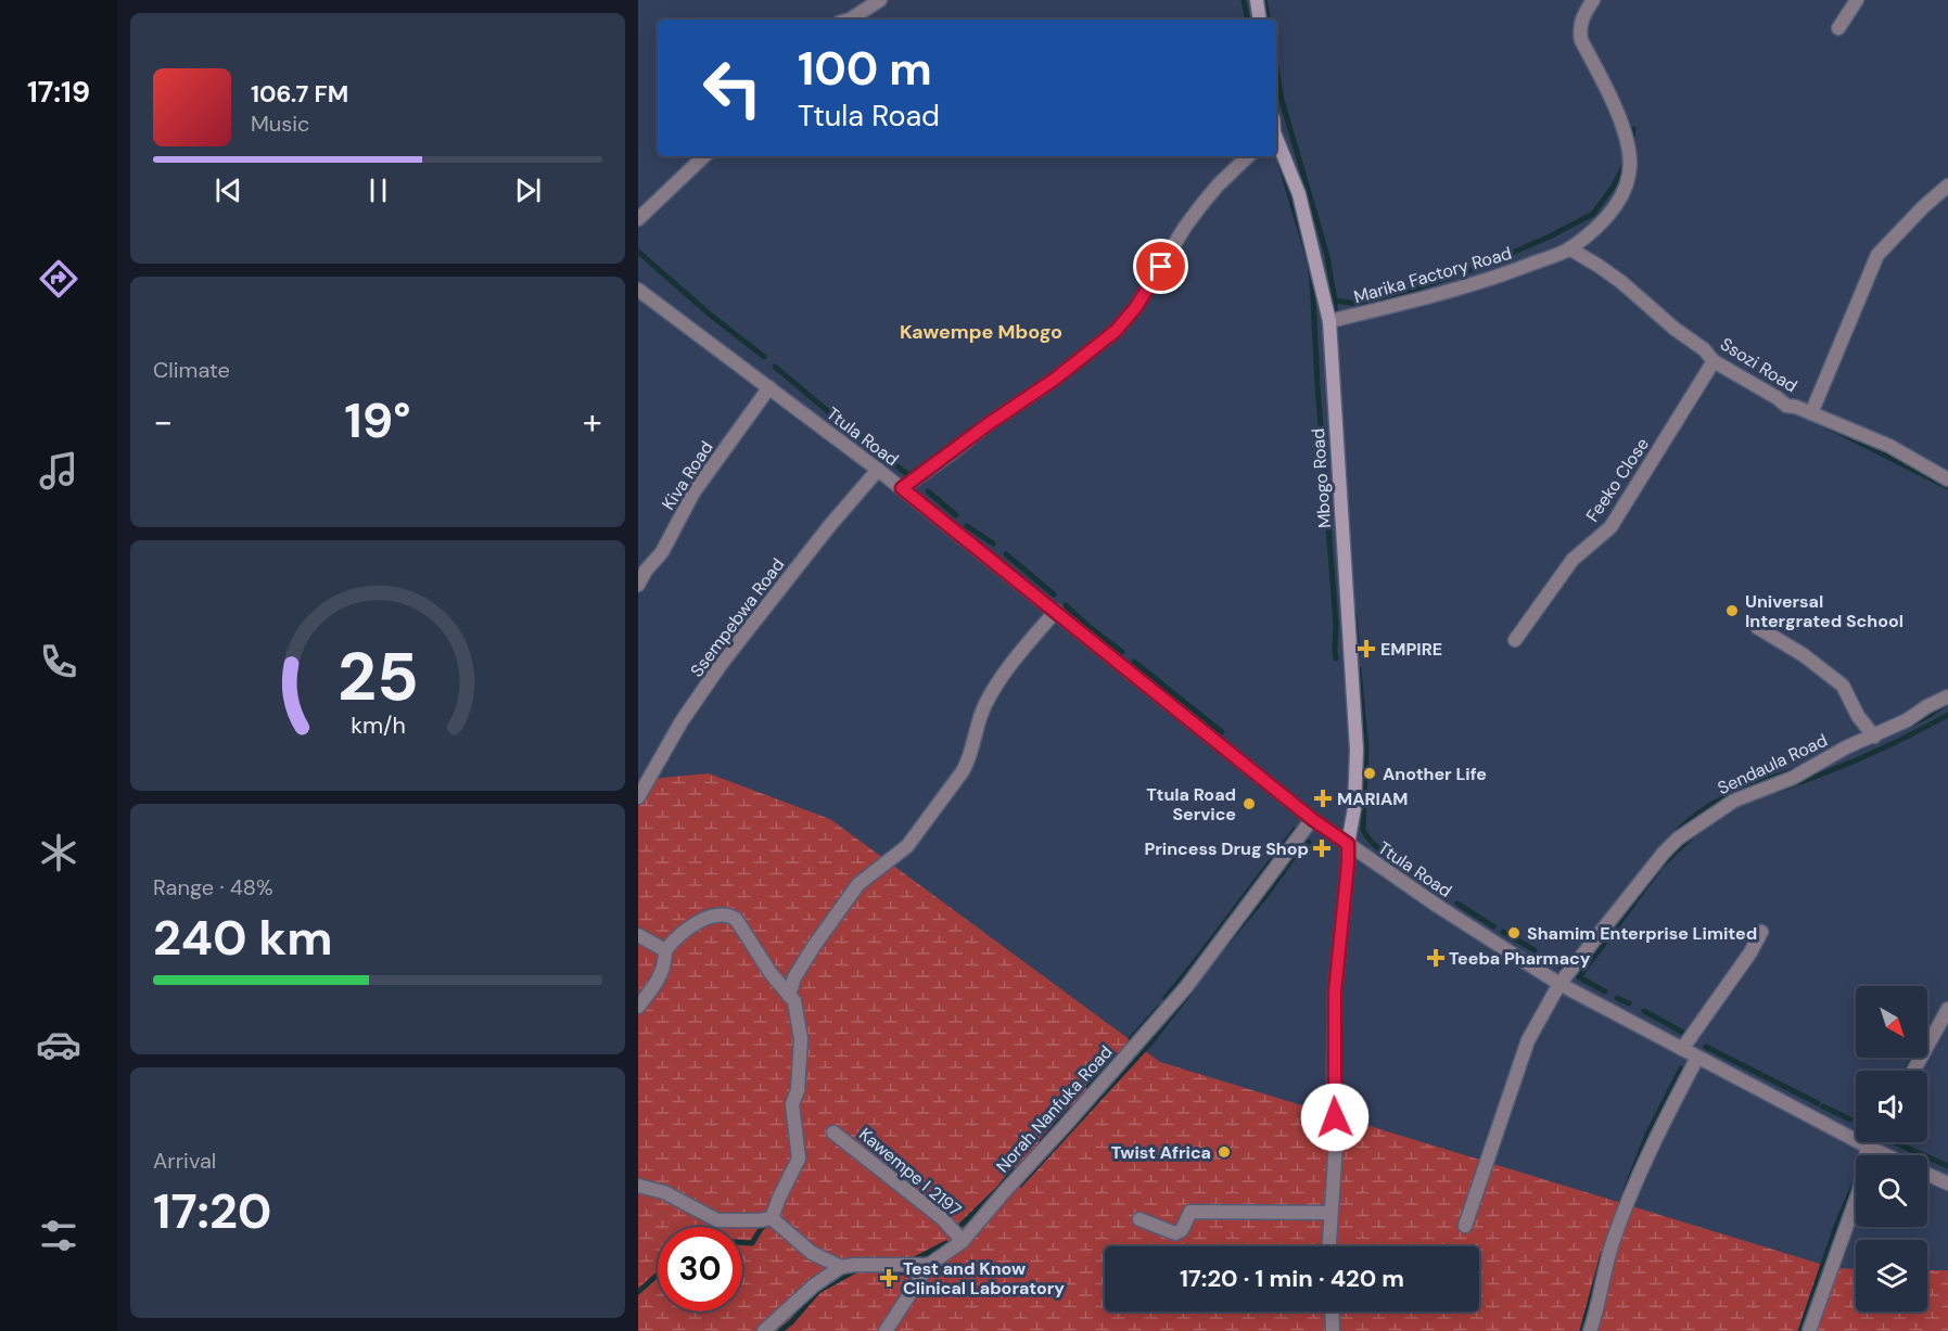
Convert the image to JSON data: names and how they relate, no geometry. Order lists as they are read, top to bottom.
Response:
{
  "streets": {
    "street": [
      "Marika Factory Road",
      "Ssozi Road",
      "Ttula Road",
      "Kiva Road",
      "Mbogo Road",
      "Feeko Close",
      "Ssempebwa Road",
      "Sendaula Road",
      "Norah Nanfuka Road",
      "Kawempe I 2197"
    ]
  },
  "crossings": [
    ["Marika Factory Road", "Ssozi Road"],
    ["Marika Factory Road", "Mbogo Road"],
    ["Ssozi Road", "Feeko Close"],
    ["Ttula Road", "Kiva Road"],
    ["Ttula Road", "Mbogo Road"],
    ["Ttula Road", "Ssempebwa Road"],
    ["Ttula Road", "Sendaula Road"],
    ["Ttula Road", "Norah Nanfuka Road"],
    ["Norah Nanfuka Road", "Kawempe I 2197"]
  ],
  "districts": ["Kawempe Mbogo"],
  "places": {
    "other": [
      "Universal Intergrated School",
      "Another Life",
      "Ttula Road Service",
      "Shamim Enterprise Limited",
      "Twist Africa"
    ],
    "health": [
      "EMPIRE",
      "MARIAM",
      "Princess Drug Shop",
      "Teeba Pharmacy",
      "Test and Know Clinical Laboratory"
    ]
  },
  "north": "bottom right",
  "page": {
    "tabs": "17:19",
    "turn": ["100 m", "Ttula Road"],
    "song": ["106.7 FM", "Music"],
    "tile": [
      "Climate",
      ["Range · 48%", "240 km"],
      ["Arrival", "17:20"]
    ],
    "heat": ["−", "19°", "+"],
    "limit": "30",
    "trip": "17:20 · 1 min · 420 m",
    "gauge": ["25", "km/h"]
  }
}
